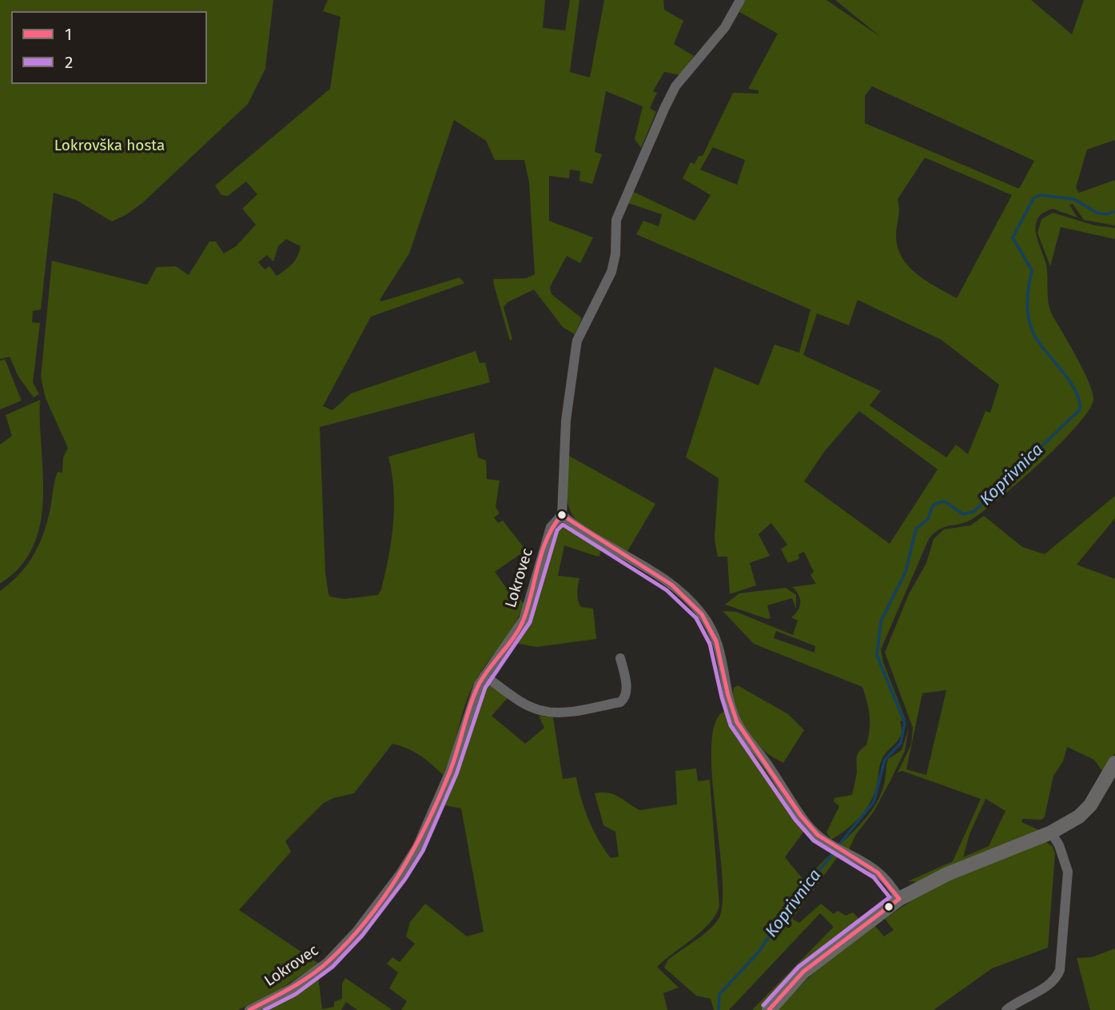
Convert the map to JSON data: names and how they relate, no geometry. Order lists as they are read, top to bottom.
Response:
{
  "streets": {
    "street": ["Lokrovec"]
  },
  "water": ["Koprivnica"],
  "parks": ["Lokrovška hosta"],
  "lines": ["transit line 1", "transit line 2"],
  "legend": ["1", "2"]
}
